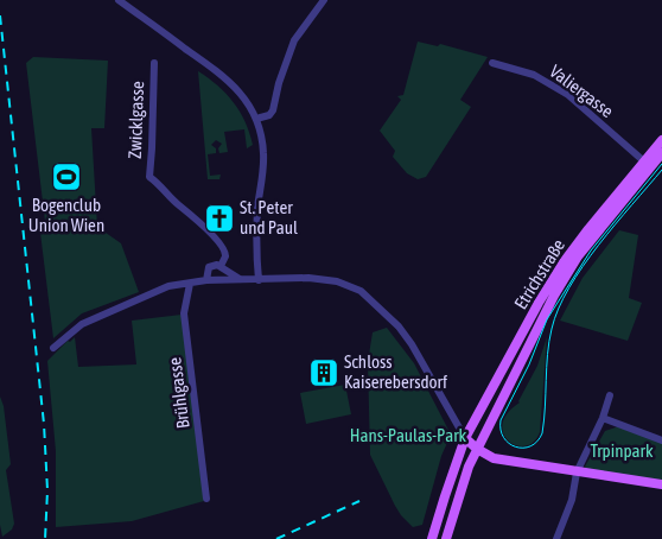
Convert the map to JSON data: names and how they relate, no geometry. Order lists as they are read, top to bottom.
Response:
{
  "streets": {
    "main road": ["Etrichstraße"],
    "street": ["Valiergasse", "Zwicklgasse", "Brühlgasse"]
  },
  "crossings": [
    ["Valiergasse", "Etrichstraße"]
  ],
  "parks": ["Hans-Paulas-Park", "Trpinpark"],
  "places": {
    "sports": ["Bogenclub Union Wien"],
    "church": ["St. Peter und Paul"],
    "building": ["Schloss Kaiserebersdorf"]
  }
}
